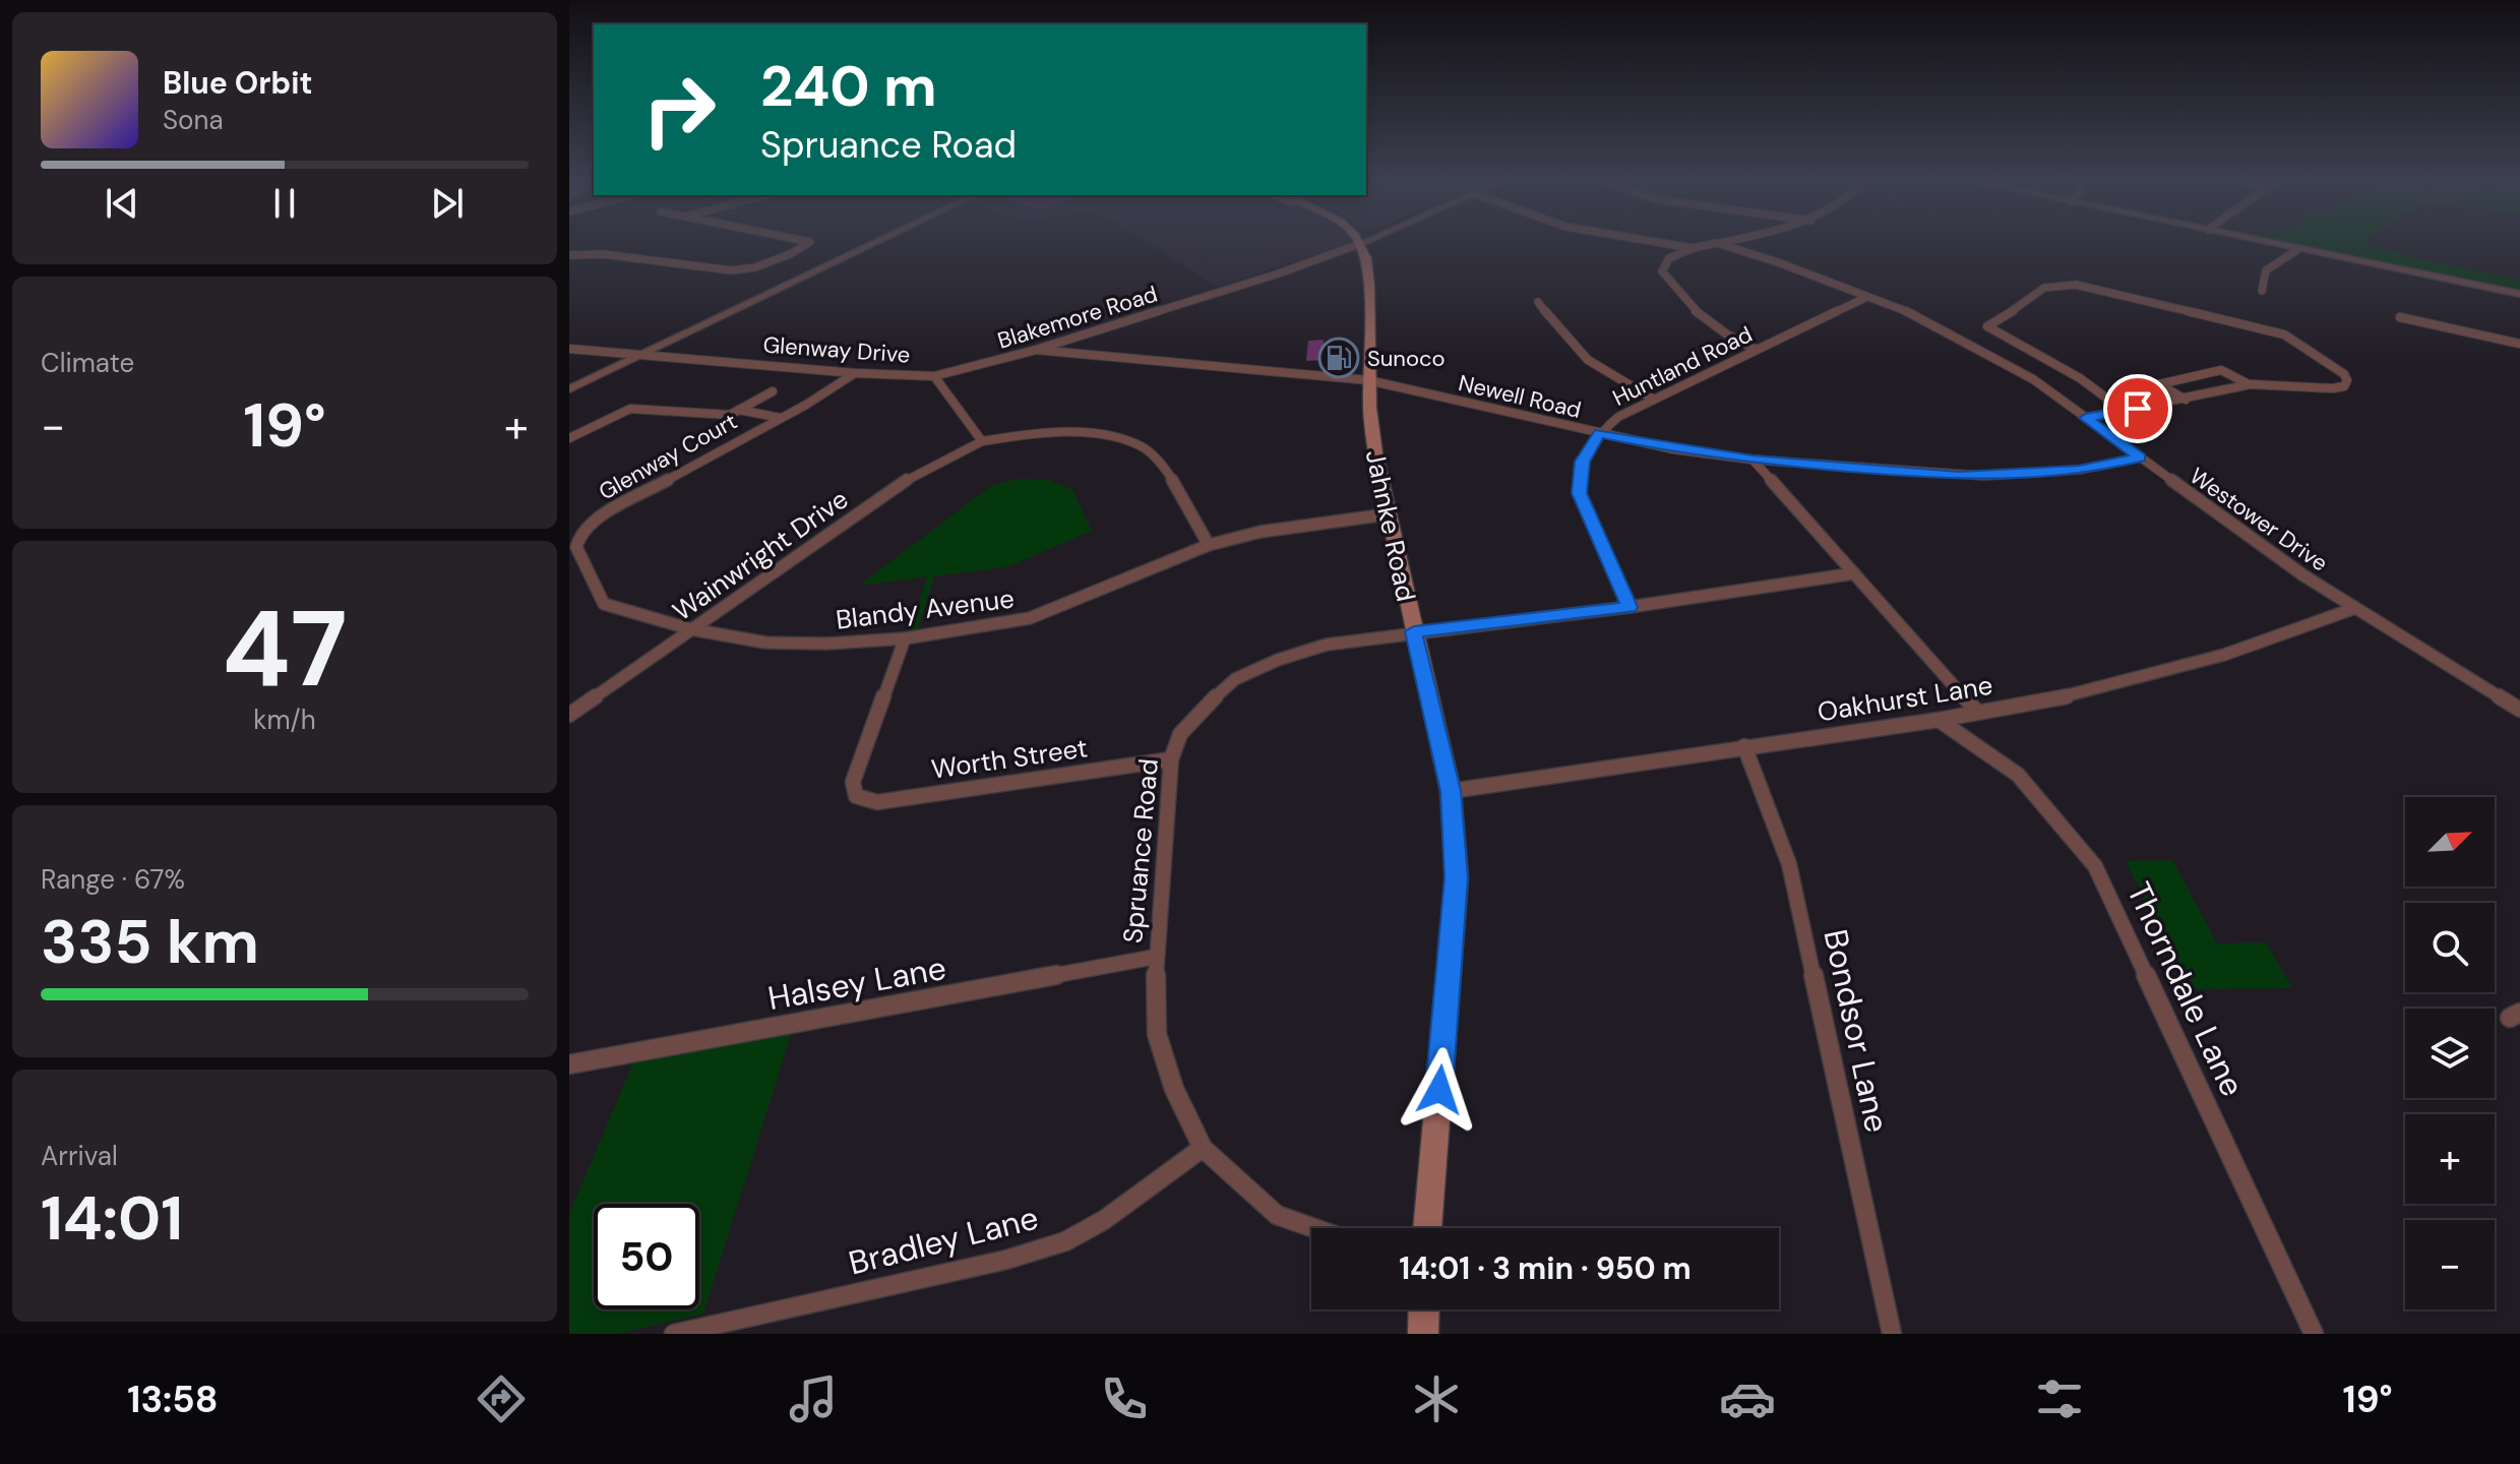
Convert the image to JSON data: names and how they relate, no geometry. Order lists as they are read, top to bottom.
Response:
{
  "streets": {
    "main road": ["Jahnke Road"],
    "street": [
      "Blakemore Road",
      "Glenway Drive",
      "Huntland Road",
      "Newell Road",
      "Glenway Court",
      "Westower Drive",
      "Wainwright Drive",
      "Blandy Avenue",
      "Oakhurst Lane",
      "Worth Street",
      "Spruance Road",
      "Halsey Lane",
      "Thorndale Lane",
      "Bondsor Lane",
      "Bradley Lane"
    ]
  },
  "crossings": [
    ["Blakemore Road", "Glenway Drive"],
    ["Blakemore Road", "Newell Road"],
    ["Blakemore Road", "Jahnke Road"],
    ["Glenway Drive", "Glenway Court"],
    ["Glenway Drive", "Wainwright Drive"],
    ["Huntland Road", "Newell Road"],
    ["Huntland Road", "Westower Drive"],
    ["Huntland Road", "Spruance Road"],
    ["Newell Road", "Westower Drive"],
    ["Newell Road", "Jahnke Road"],
    ["Glenway Court", "Blandy Avenue"],
    ["Westower Drive", "Oakhurst Lane"],
    ["Jahnke Road", "Blandy Avenue"],
    ["Jahnke Road", "Oakhurst Lane"],
    ["Jahnke Road", "Spruance Road"],
    ["Wainwright Drive", "Blandy Avenue"],
    ["Blandy Avenue", "Worth Street"],
    ["Oakhurst Lane", "Thorndale Lane"],
    ["Oakhurst Lane", "Bondsor Lane"],
    ["Worth Street", "Spruance Road"],
    ["Spruance Road", "Halsey Lane"],
    ["Spruance Road", "Bradley Lane"]
  ],
  "places": {
    "fuel station": ["Sunoco"]
  },
  "north": "top right",
  "page": {
    "turn": ["240 m", "Spruance Road"],
    "song": ["Blue Orbit", "Sona"],
    "tile": [
      "Climate",
      ["47", "km/h"],
      ["Range · 67%", "335 km"],
      ["Arrival", "14:01"]
    ],
    "heat": ["−", "19°", "+"],
    "map_buttons": ["+", "−"],
    "limit": "50",
    "trip": "14:01 · 3 min · 950 m",
    "tabs": ["13:58", "19°"]
  }
}
